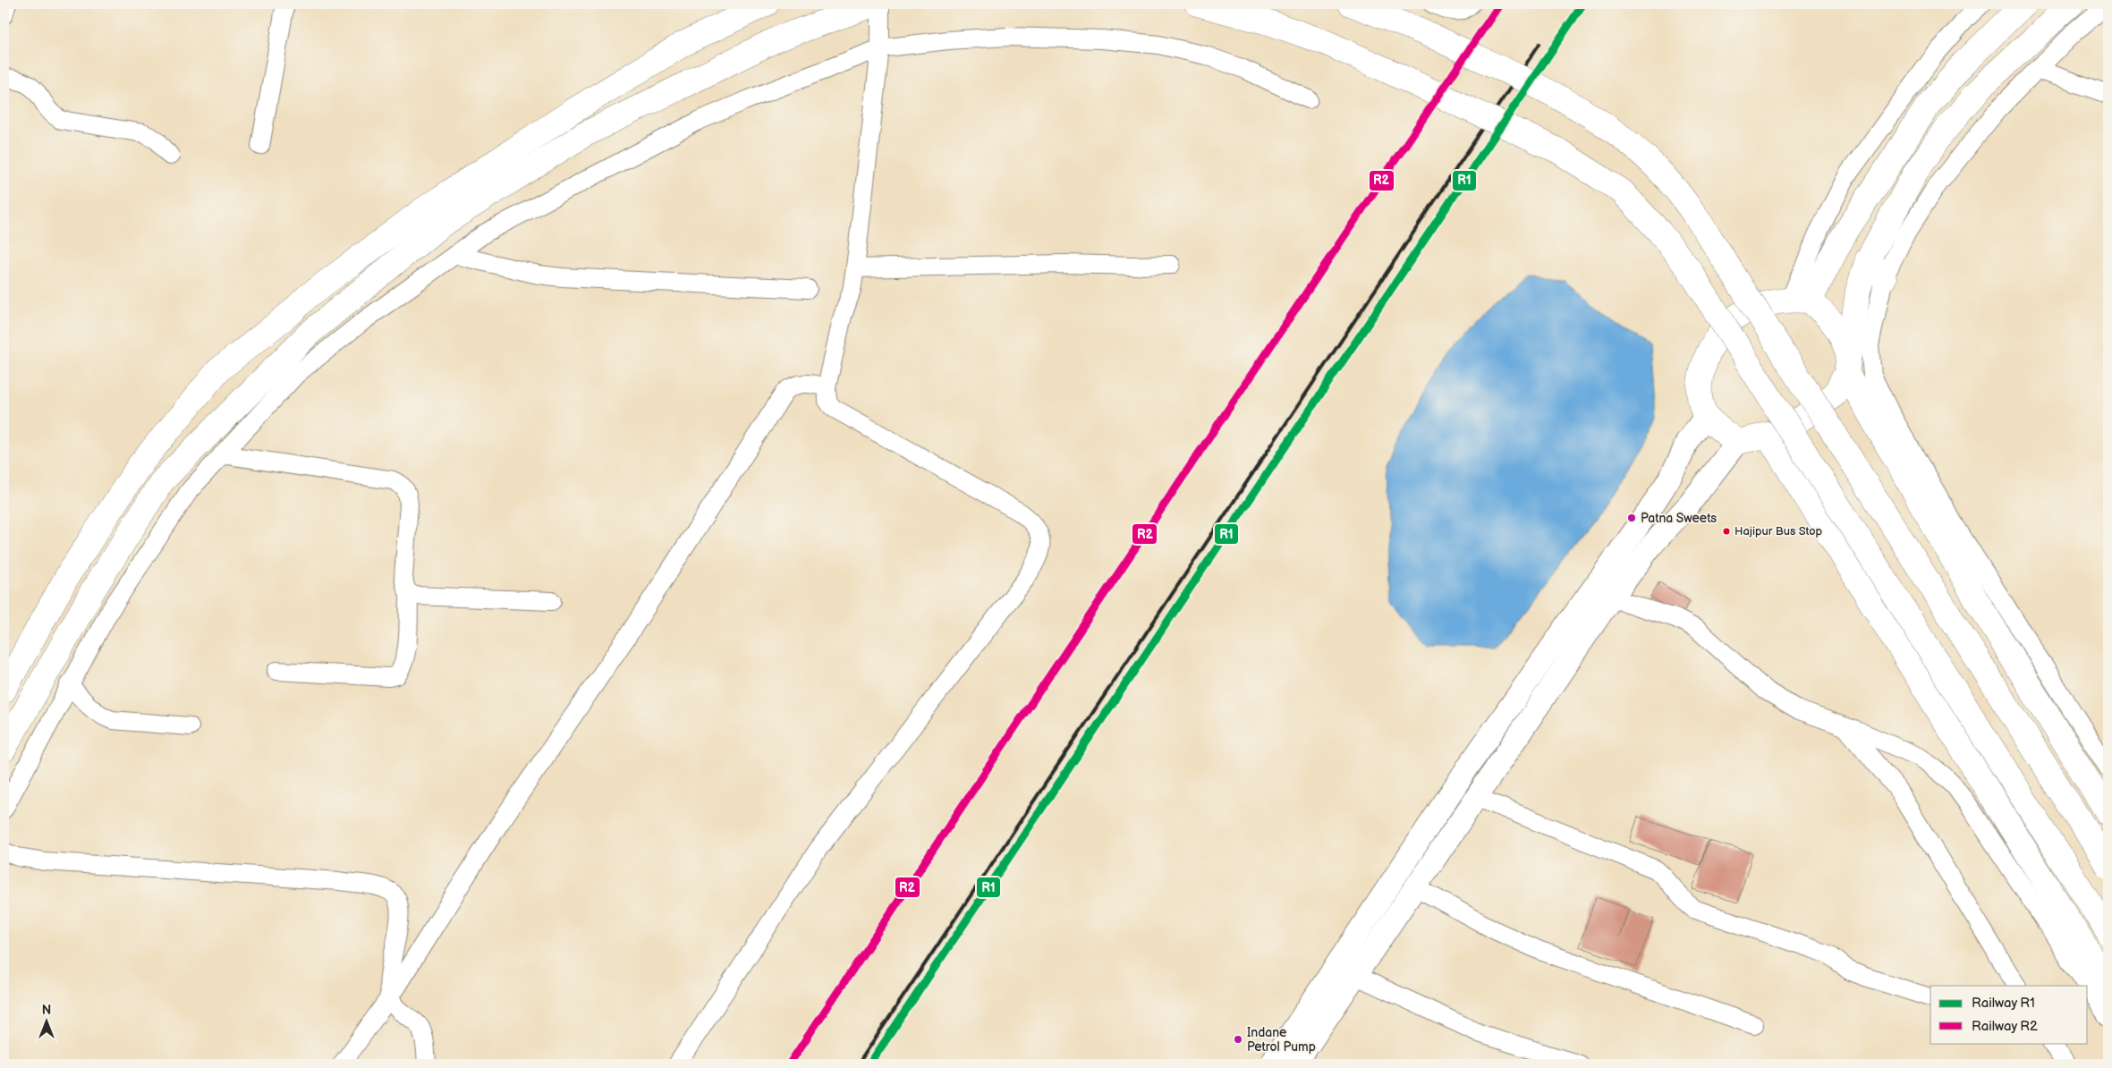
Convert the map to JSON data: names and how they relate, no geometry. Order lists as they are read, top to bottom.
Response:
{
  "places": ["Patna Sweets", "Hajipur Bus Stop", "Indane Petrol Pump"],
  "lines": ["rail line R1", "rail line R2"],
  "legend": ["Railway R1", "Railway R2"],
  "north": "top"
}
